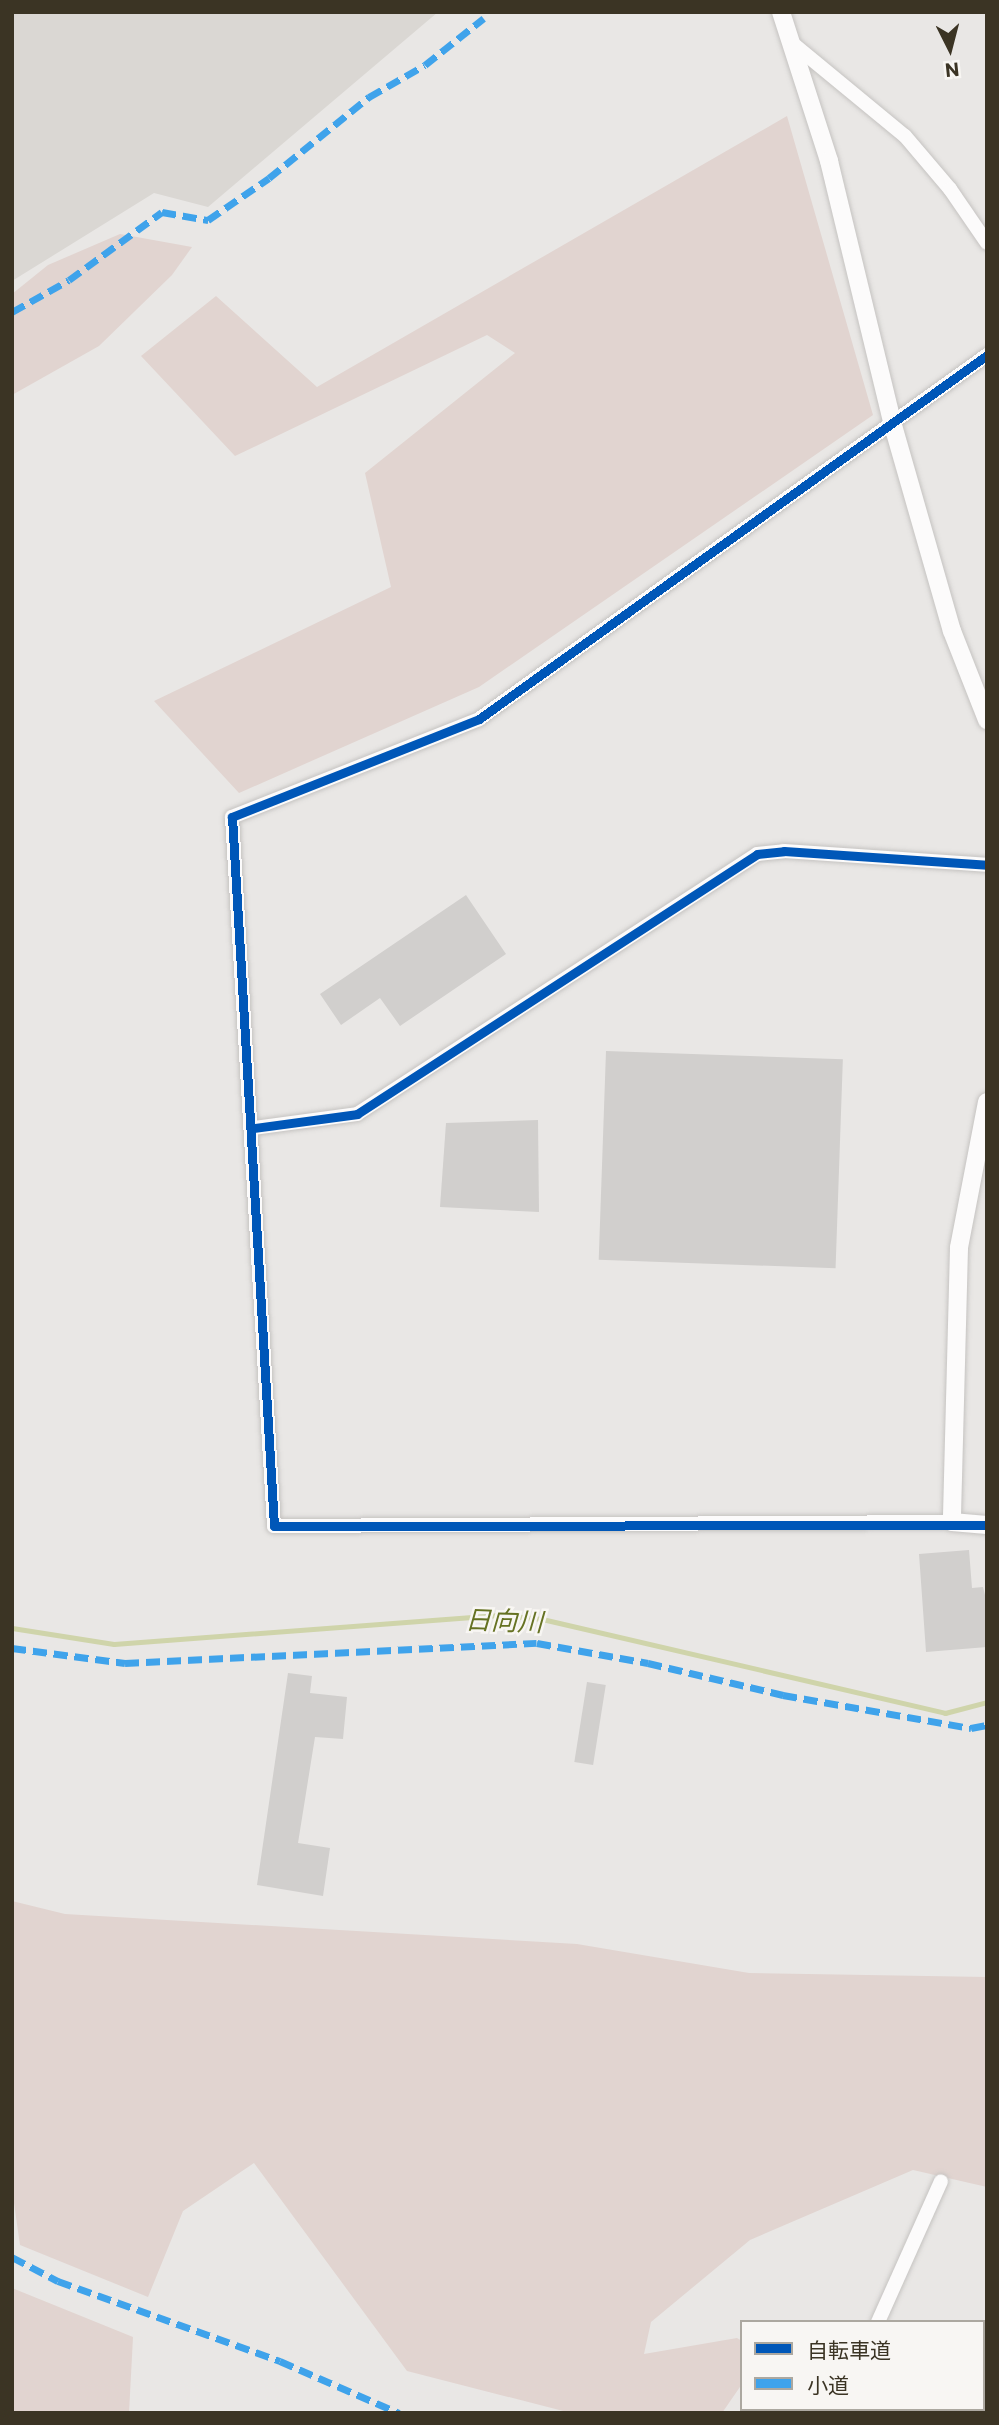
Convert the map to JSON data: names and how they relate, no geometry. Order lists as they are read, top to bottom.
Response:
{
  "water": ["日向川"],
  "legend": ["自転車道", "小道"],
  "north": "bottom"
}
